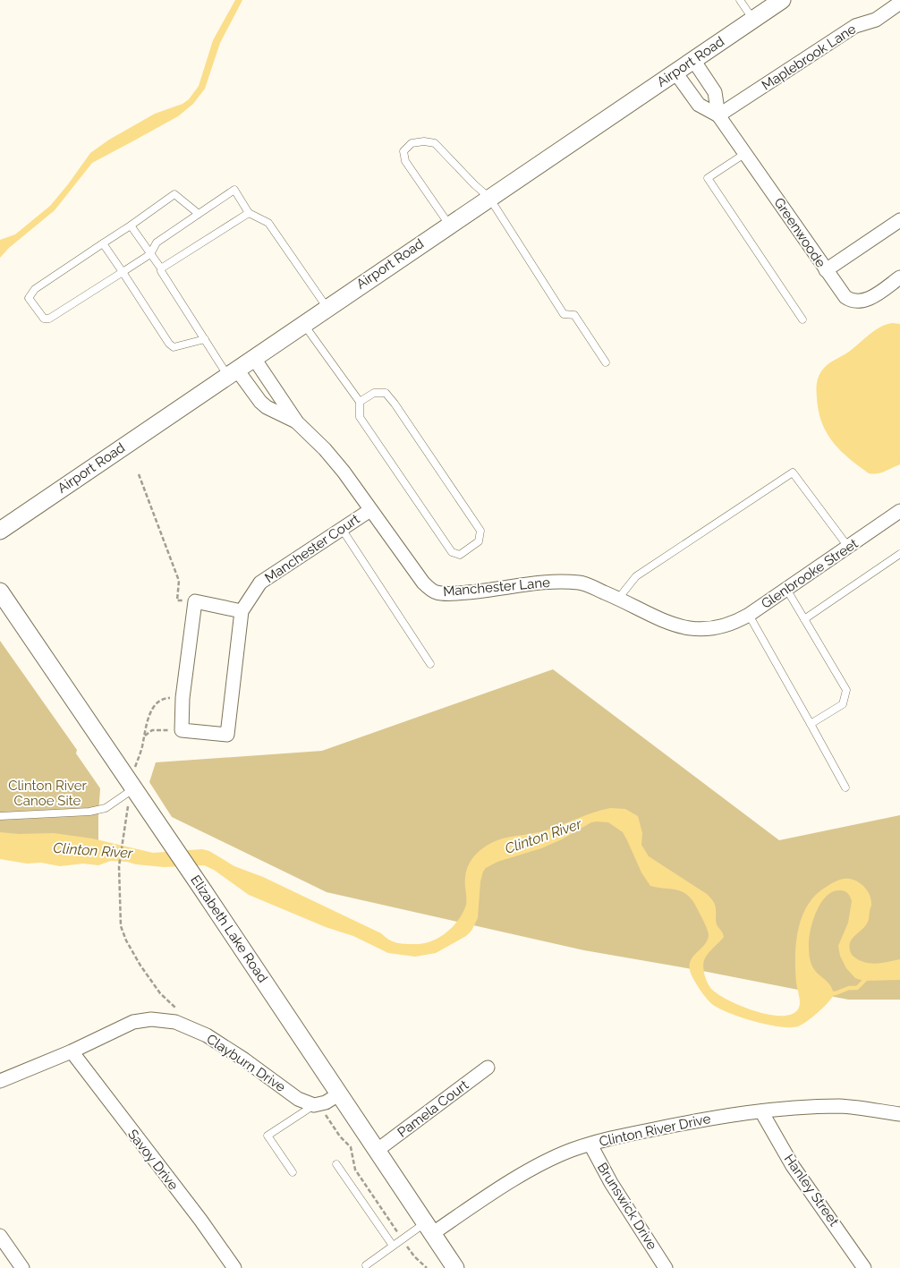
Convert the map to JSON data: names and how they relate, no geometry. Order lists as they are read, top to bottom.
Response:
{
  "streets": {
    "street": [
      "Maplebrook Lane",
      "Airport Road",
      "Greenwoode",
      "Manchester Court",
      "Glenbrooke Street",
      "Manchester Lane",
      "Elizabeth Lake Road",
      "Clayburn Drive",
      "Pamela Court",
      "Clinton River Drive",
      "Savoy Drive",
      "Hanley Street",
      "Brunswick Drive"
    ]
  },
  "crossings": [
    ["Maplebrook Lane", "Greenwoode"],
    ["Airport Road", "Greenwoode"],
    ["Airport Road", "Manchester Lane"],
    ["Manchester Court", "Manchester Lane"],
    ["Glenbrooke Street", "Manchester Lane"],
    ["Elizabeth Lake Road", "Pamela Court"],
    ["Elizabeth Lake Road", "Clinton River Drive"],
    ["Clayburn Drive", "Savoy Drive"],
    ["Clinton River Drive", "Hanley Street"],
    ["Clinton River Drive", "Brunswick Drive"]
  ],
  "water": ["Clinton River"],
  "parks": ["Clinton River Canoe Site"]
}
